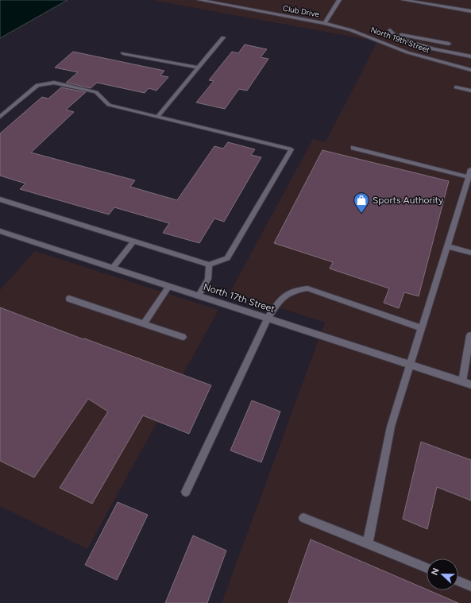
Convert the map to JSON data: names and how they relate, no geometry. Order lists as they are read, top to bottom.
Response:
{
  "streets": {
    "street": ["Club Drive", "North 19th Street", "North 17th Street"]
  },
  "crossings": [
    ["Club Drive", "North 19th Street"]
  ],
  "places": {
    "shop": ["Sports Authority"]
  },
  "north": "left"
}
